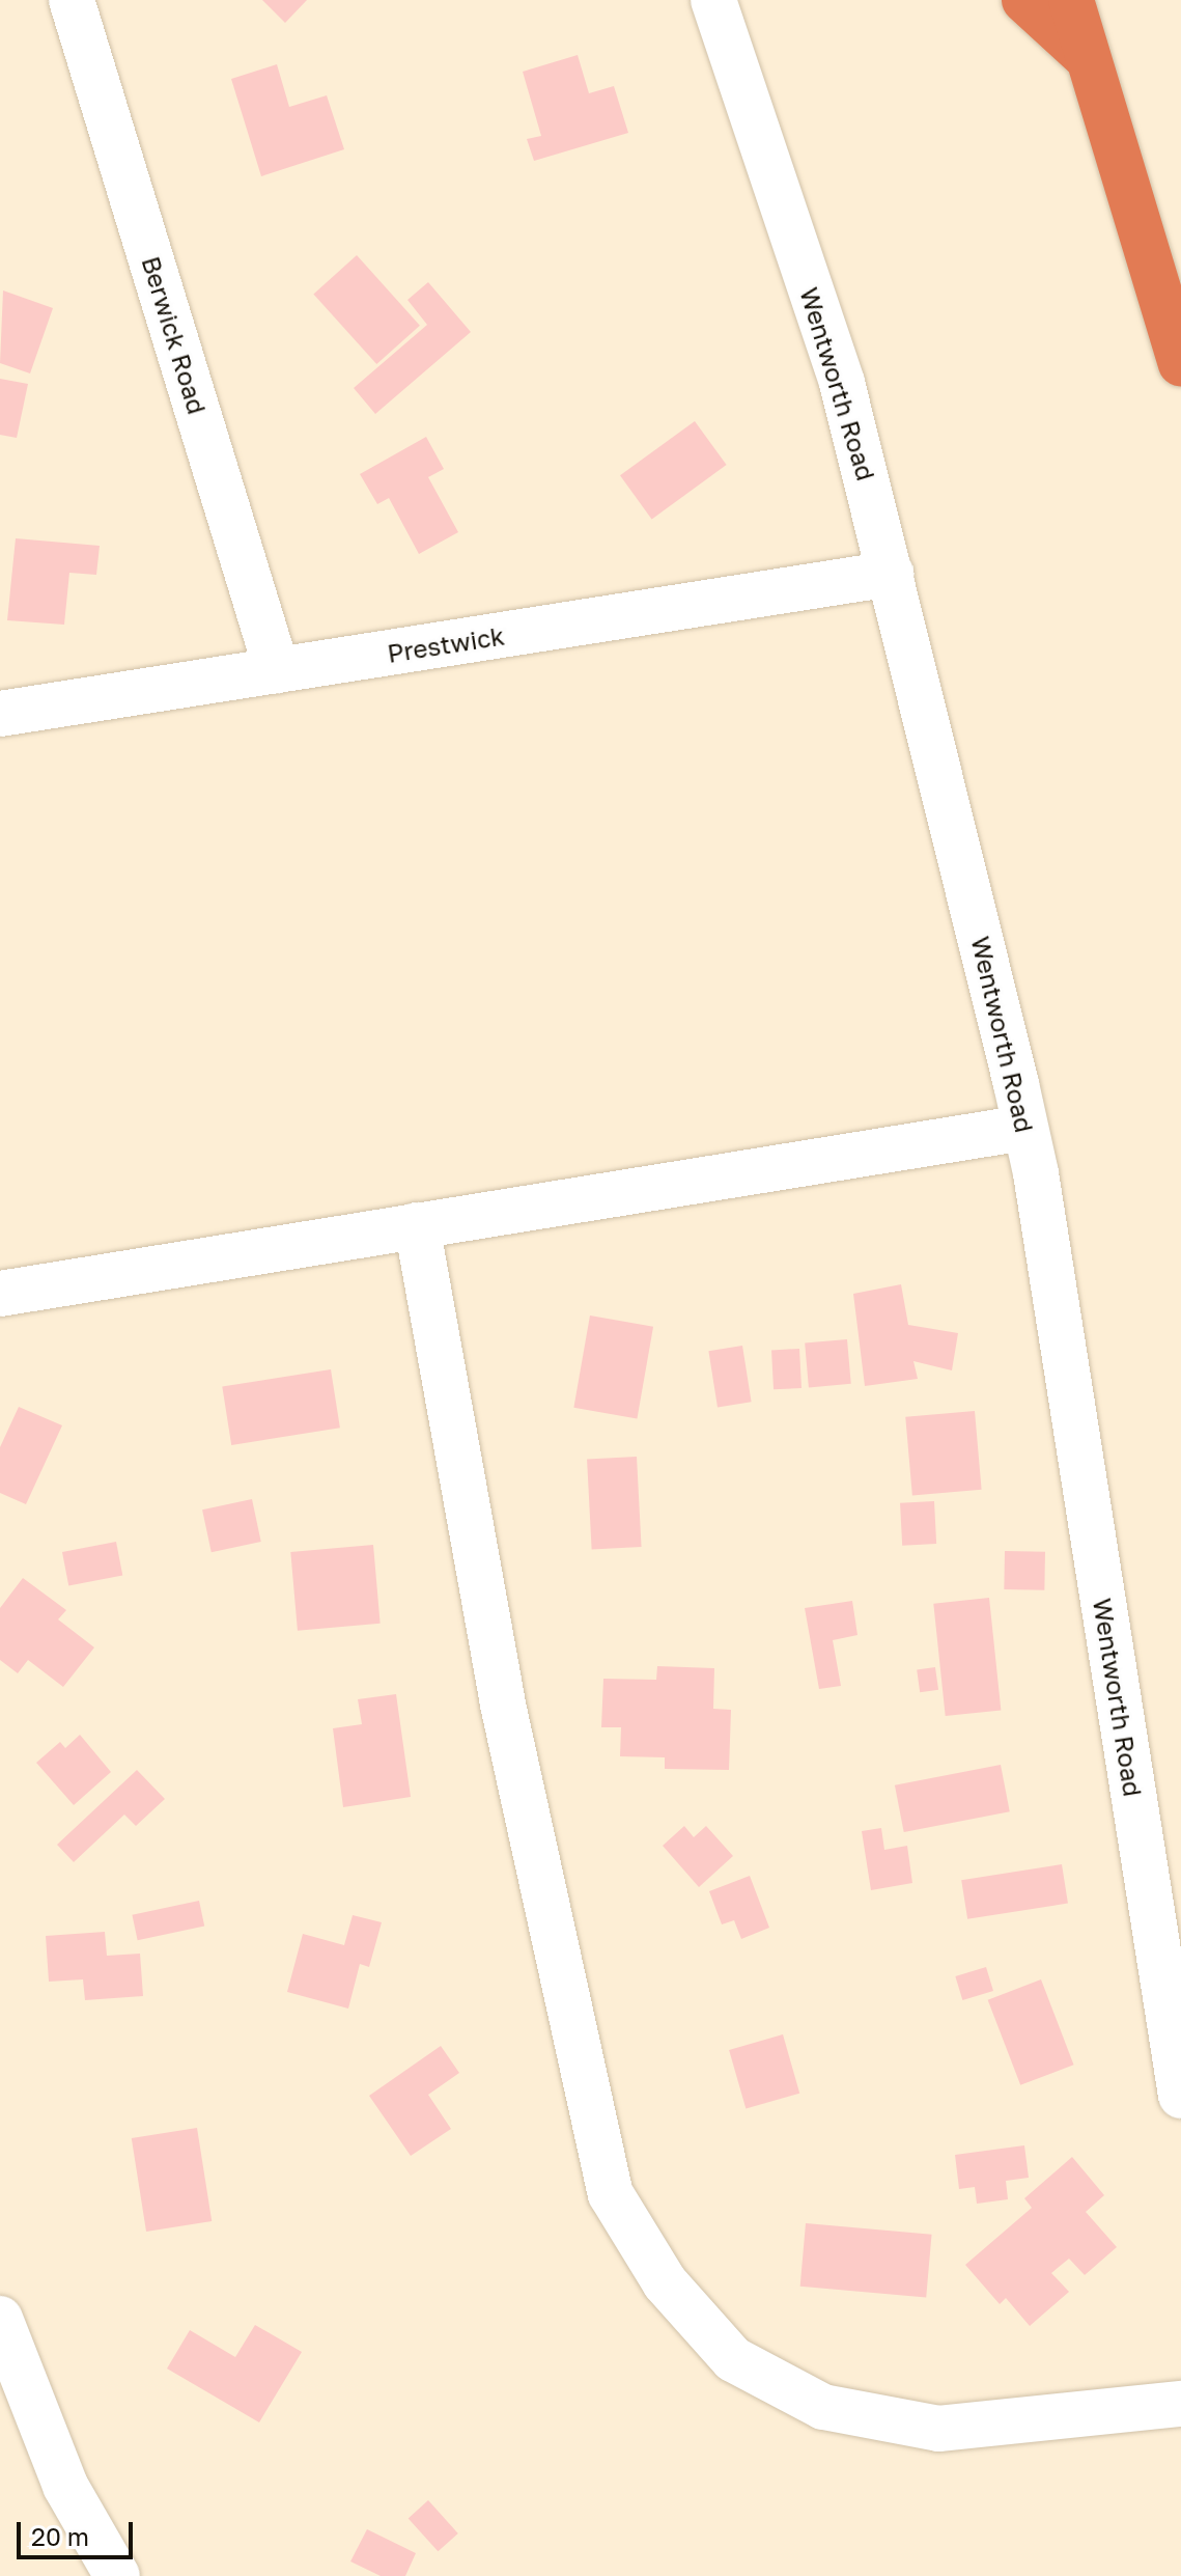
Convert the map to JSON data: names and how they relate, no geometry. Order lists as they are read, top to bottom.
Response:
{
  "streets": {
    "street": ["Berwick Road", "Wentworth Road", "Prestwick"]
  },
  "crossings": [
    ["Berwick Road", "Prestwick"],
    ["Wentworth Road", "Prestwick"]
  ],
  "scale_bar": "20 m"
}
